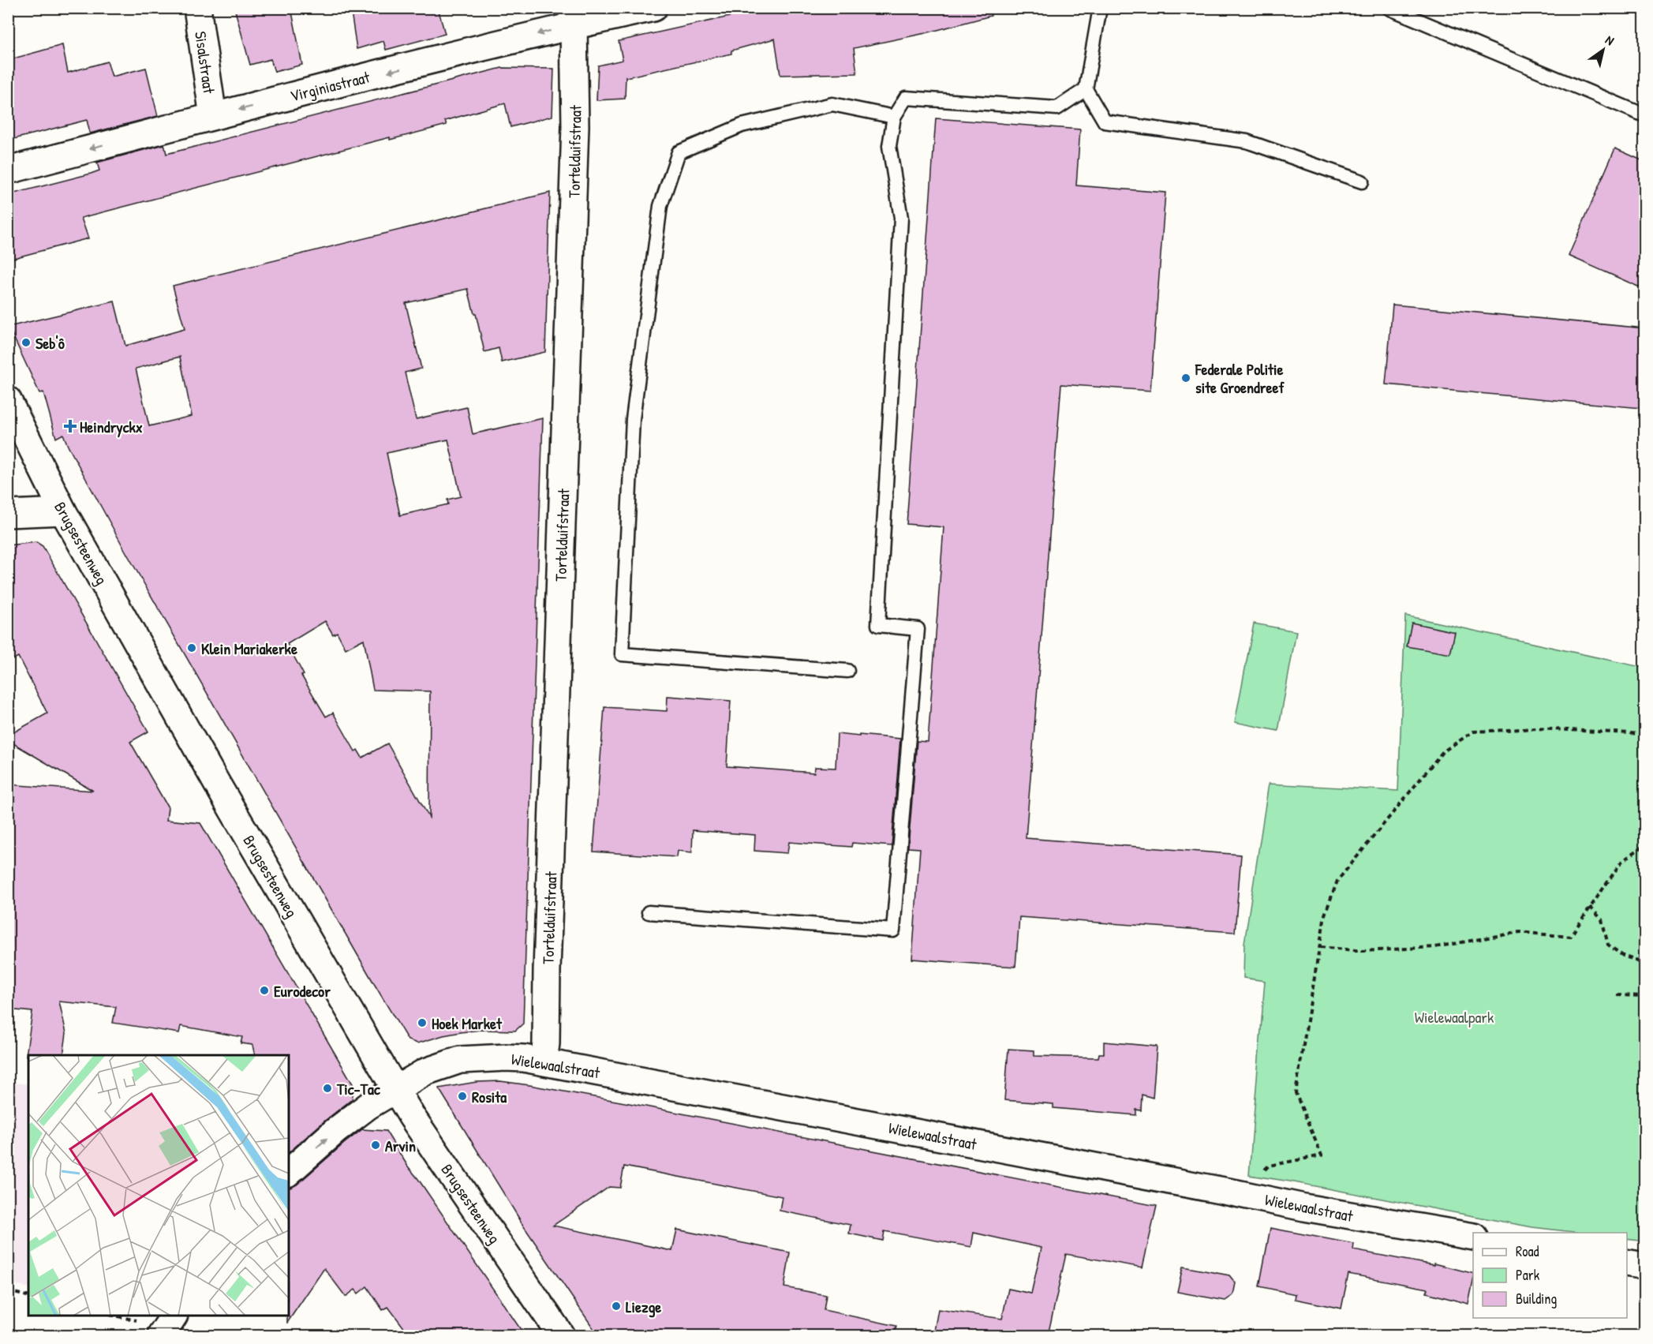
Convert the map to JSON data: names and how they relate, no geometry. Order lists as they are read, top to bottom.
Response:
{
  "streets": {
    "street": [
      "Sisalstraat",
      "Virginiastraat",
      "Tortelduifstraat",
      "Brugsesteenweg",
      "Wielewaalstraat"
    ]
  },
  "crossings": [
    ["Sisalstraat", "Virginiastraat"],
    ["Virginiastraat", "Tortelduifstraat"],
    ["Tortelduifstraat", "Wielewaalstraat"],
    ["Brugsesteenweg", "Wielewaalstraat"]
  ],
  "one_way": ["Virginiastraat"],
  "parks": ["Wielewaalpark"],
  "places": {
    "other": [
      "Seb'ô",
      "Federale Politie site Groendreef",
      "Klein Mariakerke",
      "Eurodecor",
      "Hoek Market",
      "Tic-Tac",
      "Rosita",
      "Arvin",
      "Liezge"
    ],
    "health": ["Heindryckx"]
  },
  "legend": ["Road", "Park", "Building"],
  "north": "top right"
}
